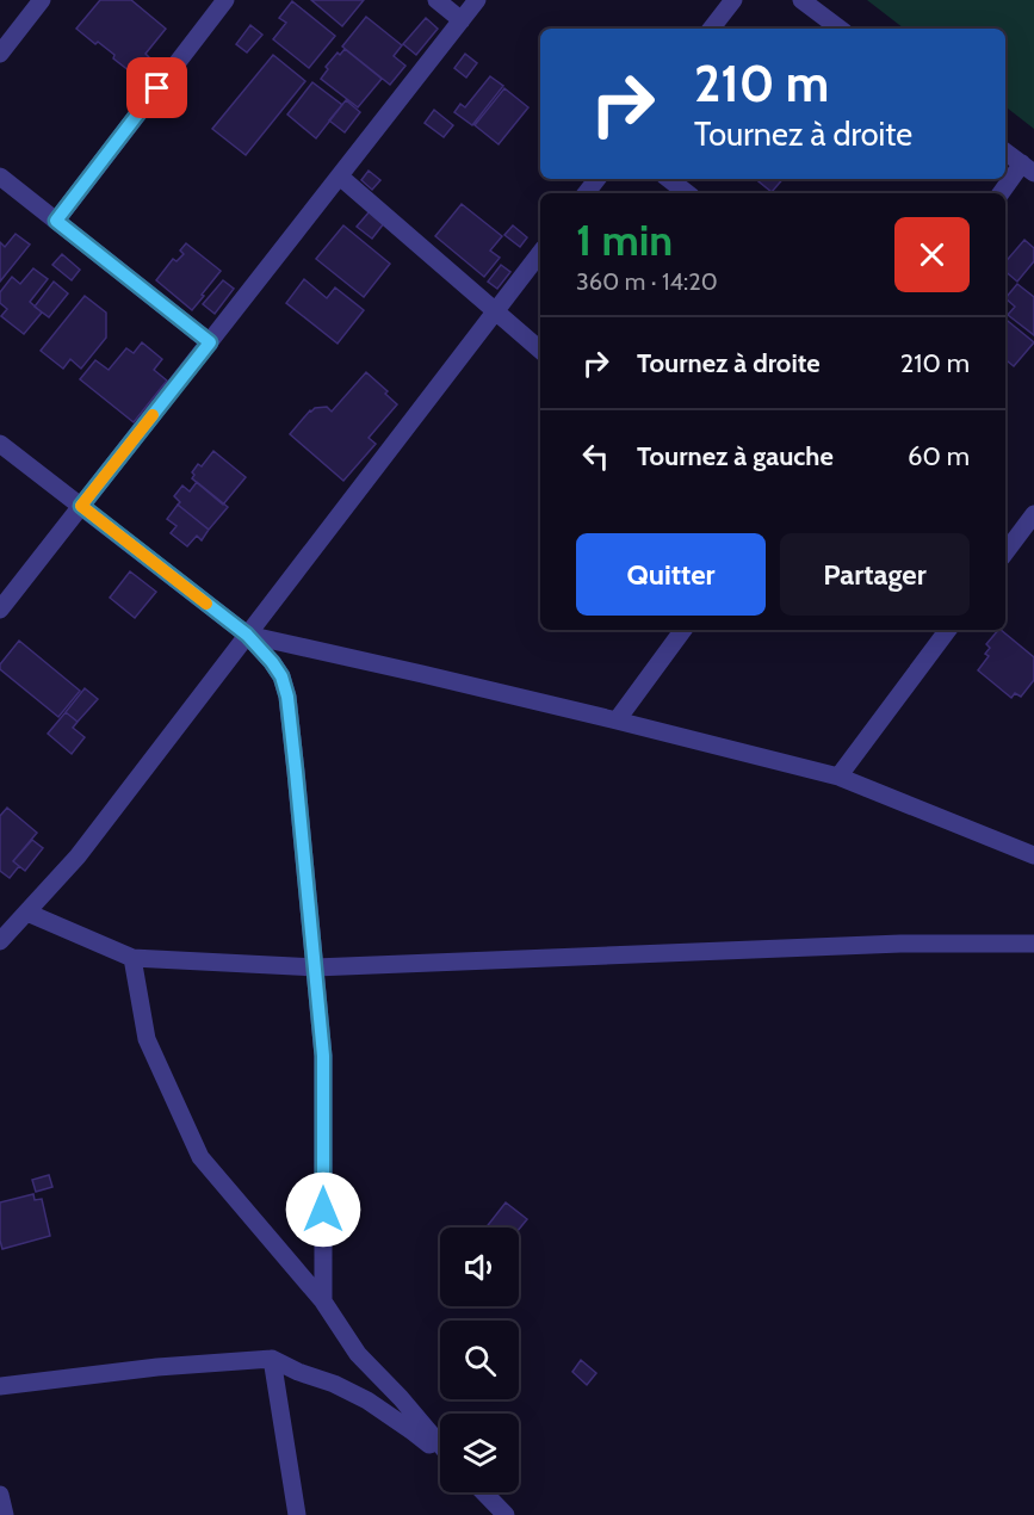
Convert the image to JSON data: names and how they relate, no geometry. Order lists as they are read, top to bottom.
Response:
{
  "page": {
    "turn": ["210 m", "Tournez à droite"],
    "heading": ["1 min", "360 m · 14:20"],
    "list": [
      {
        "name": "Tournez à droite",
        "value": "210 m"
      },
      {
        "name": "Tournez à gauche",
        "value": "60 m"
      }
    ],
    "buttons": ["Quitter", "Partager"]
  }
}
